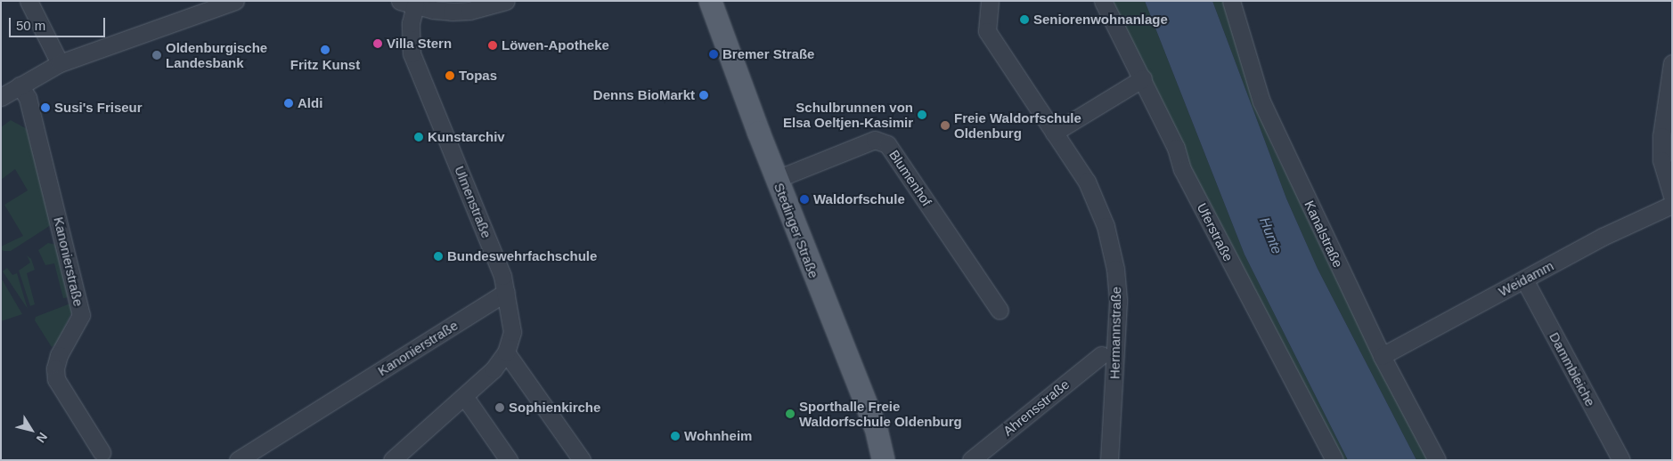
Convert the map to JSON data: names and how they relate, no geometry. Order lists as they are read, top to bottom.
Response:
{
  "streets": {
    "main road": ["Stedinger Straße"],
    "street": [
      "Blumenhof",
      "Ulmenstraße",
      "Uferstraße",
      "Kanalstraße",
      "Kanonierstraße",
      "Weidamm",
      "Hermannstraße",
      "Dammbleiche",
      "Ahrensstraße"
    ]
  },
  "crossings": [
    ["Blumenhof", "Stedinger Straße"],
    ["Ulmenstraße", "Kanonierstraße"],
    ["Kanalstraße", "Weidamm"],
    ["Weidamm", "Dammbleiche"]
  ],
  "water": ["Hunte"],
  "places": [
    "Seniorenwohnanlage",
    "Villa Stern",
    "Löwen-Apotheke",
    "Fritz Kunst",
    "Bremer Straße",
    "Oldenburgische Landesbank",
    "Topas",
    "Denns BioMarkt",
    "Aldi",
    "Susi's Friseur",
    "Schulbrunnen von Elsa Oeltjen-Kasimir",
    "Freie Waldorfschule Oldenburg",
    "Kunstarchiv",
    "Waldorfschule",
    "Bundeswehrfachschule",
    "Sophienkirche",
    "Sporthalle Freie Waldorfschule Oldenburg",
    "Wohnheim"
  ],
  "scale_bar": "50 m",
  "north": "bottom right"
}
